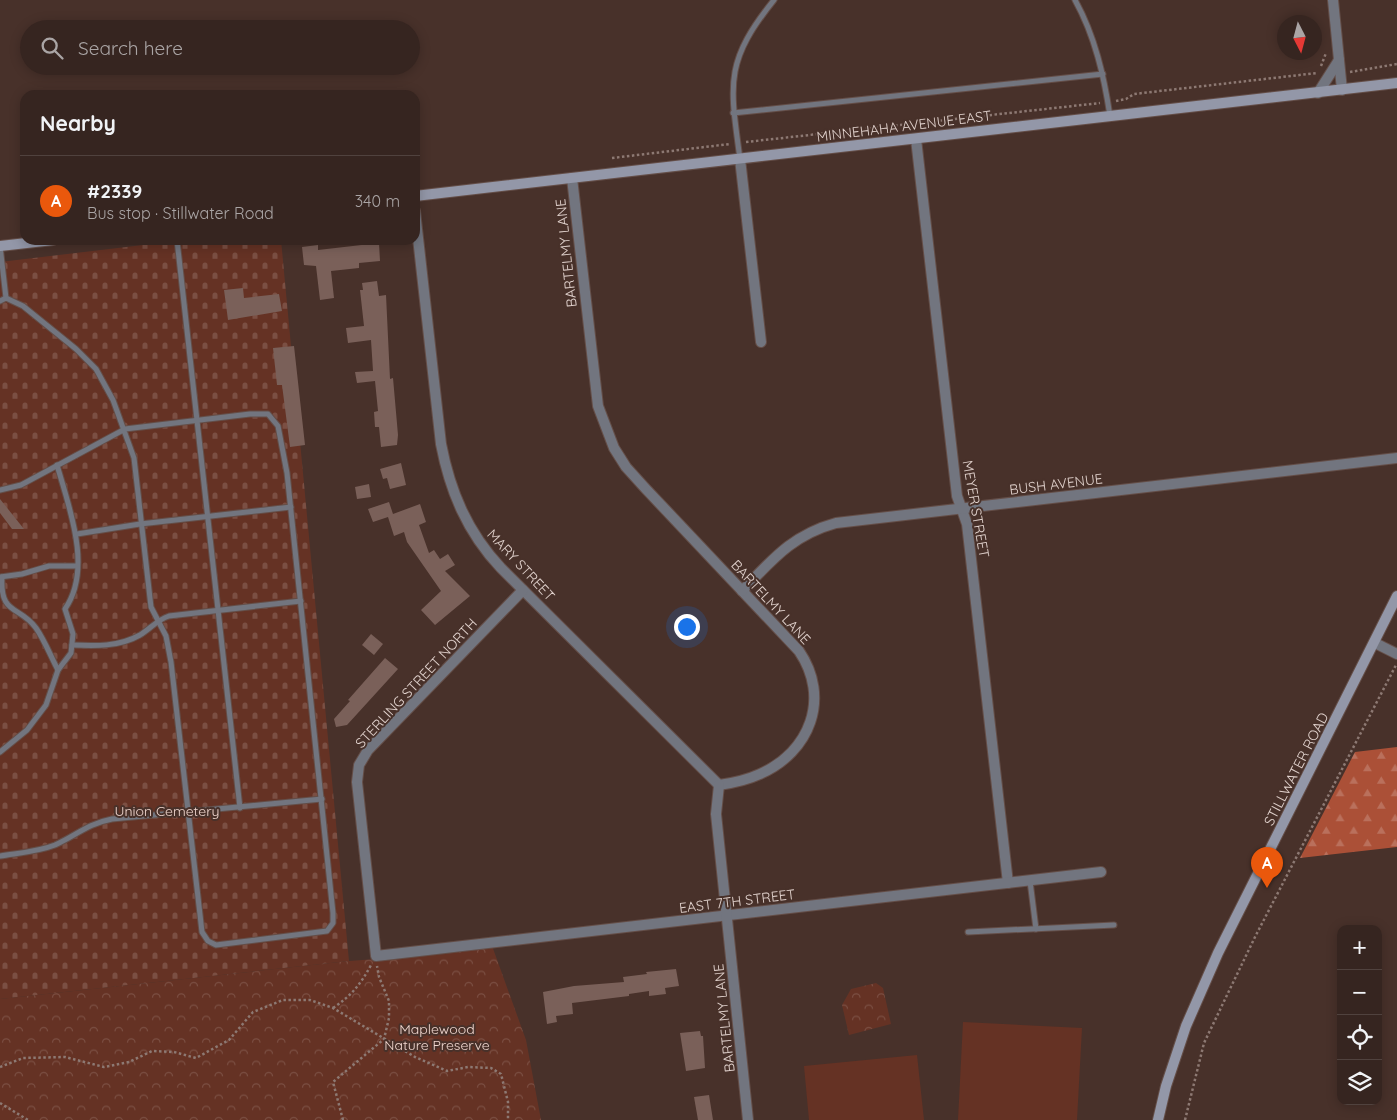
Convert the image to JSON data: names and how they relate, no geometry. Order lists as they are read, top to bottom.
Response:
{
  "streets": {
    "main road": ["MINNEHAHA AVENUE EAST", "STILLWATER ROAD"],
    "street": [
      "BARTELMY LANE",
      "BUSH AVENUE",
      "MEYER STREET",
      "MARY STREET",
      "STERLING STREET NORTH",
      "EAST 7TH STREET"
    ]
  },
  "crossings": [
    ["MINNEHAHA AVENUE EAST", "BARTELMY LANE"],
    ["MINNEHAHA AVENUE EAST", "MEYER STREET"],
    ["BARTELMY LANE", "BUSH AVENUE"],
    ["BARTELMY LANE", "MARY STREET"],
    ["BARTELMY LANE", "EAST 7TH STREET"],
    ["BUSH AVENUE", "MEYER STREET"],
    ["MEYER STREET", "EAST 7TH STREET"],
    ["MARY STREET", "STERLING STREET NORTH"],
    ["STERLING STREET NORTH", "EAST 7TH STREET"]
  ],
  "parks": ["Union Cemetery", "Maplewood Nature Preserve"],
  "north": "bottom",
  "page": {
    "search": "Search here",
    "heading": "Nearby",
    "list": [
      {
        "mark": "A",
        "name": "#2339",
        "note": "Bus stop · Stillwater Road",
        "value": "340 m"
      }
    ],
    "pins": "A",
    "map_buttons": ["+", "−"]
  }
}
